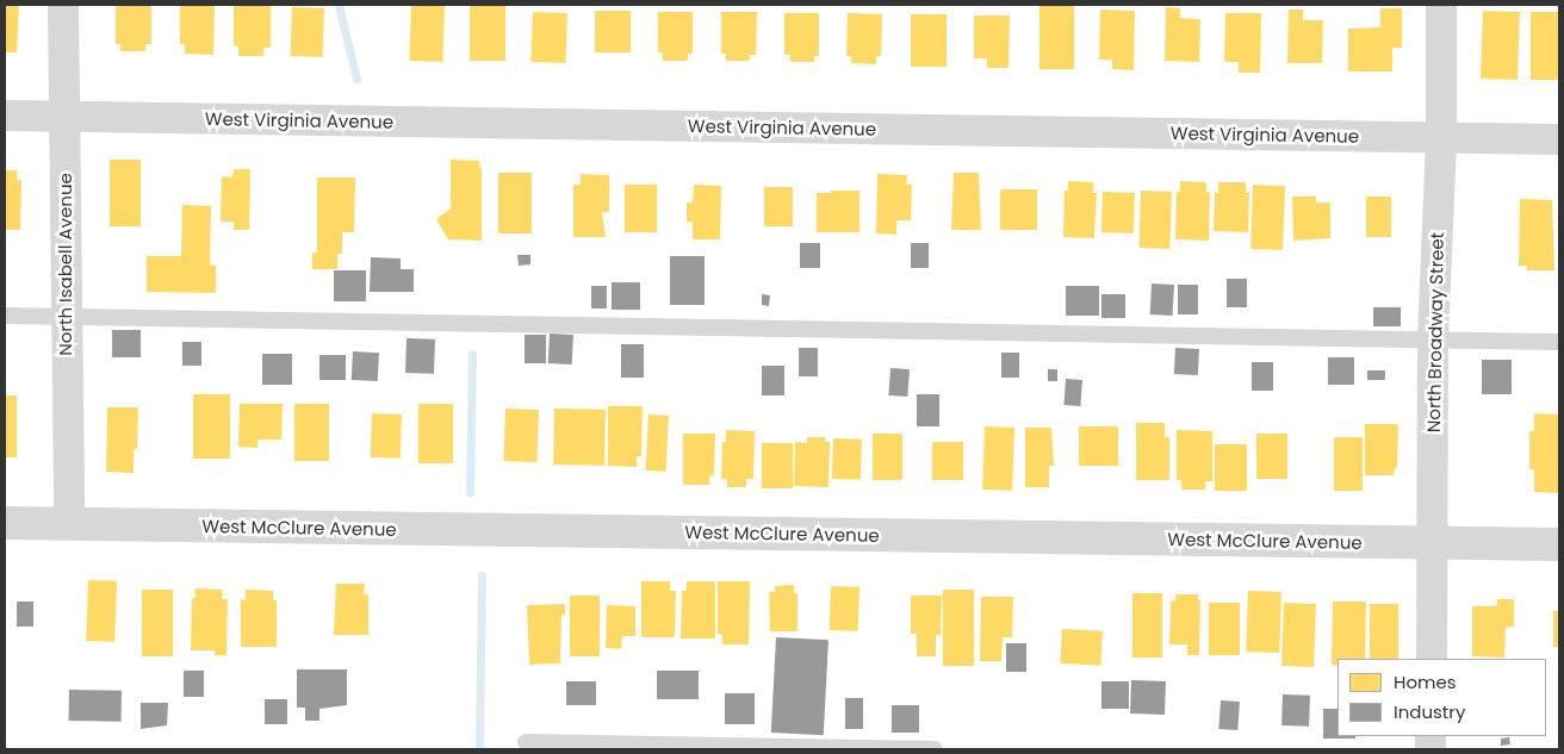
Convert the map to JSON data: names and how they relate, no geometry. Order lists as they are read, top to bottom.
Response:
{
  "streets": {
    "street": [
      "West Virginia Avenue",
      "North Isabell Avenue",
      "North Broadway Street",
      "West McClure Avenue"
    ]
  },
  "crossings": [
    ["West Virginia Avenue", "North Isabell Avenue"],
    ["West Virginia Avenue", "North Broadway Street"],
    ["North Isabell Avenue", "West McClure Avenue"],
    ["North Broadway Street", "West McClure Avenue"]
  ],
  "legend": ["Homes", "Industry"]
}
